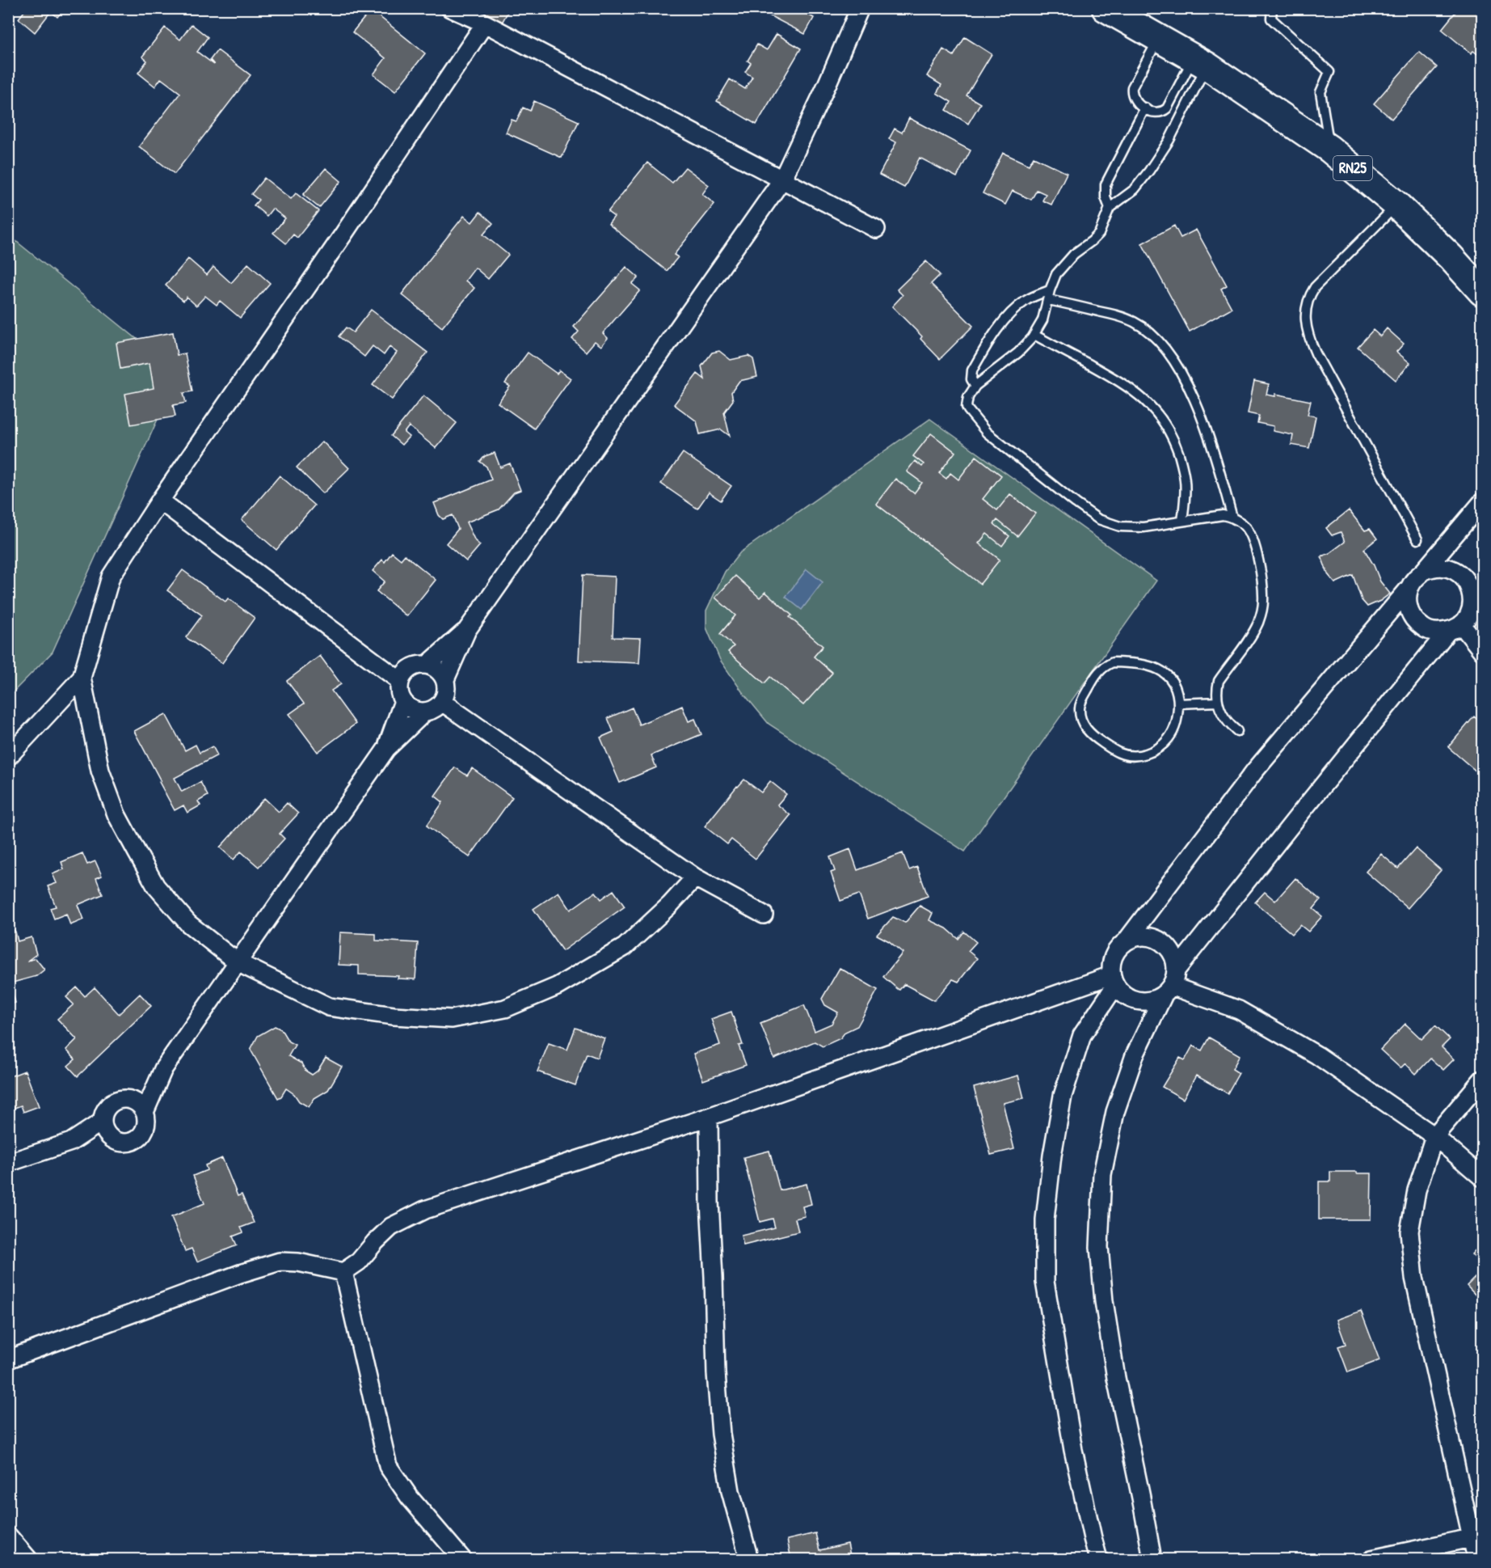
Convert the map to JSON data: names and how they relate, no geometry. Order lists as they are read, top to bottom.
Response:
{
  "streets": {
    "main road": ["RN25"]
  }
}
